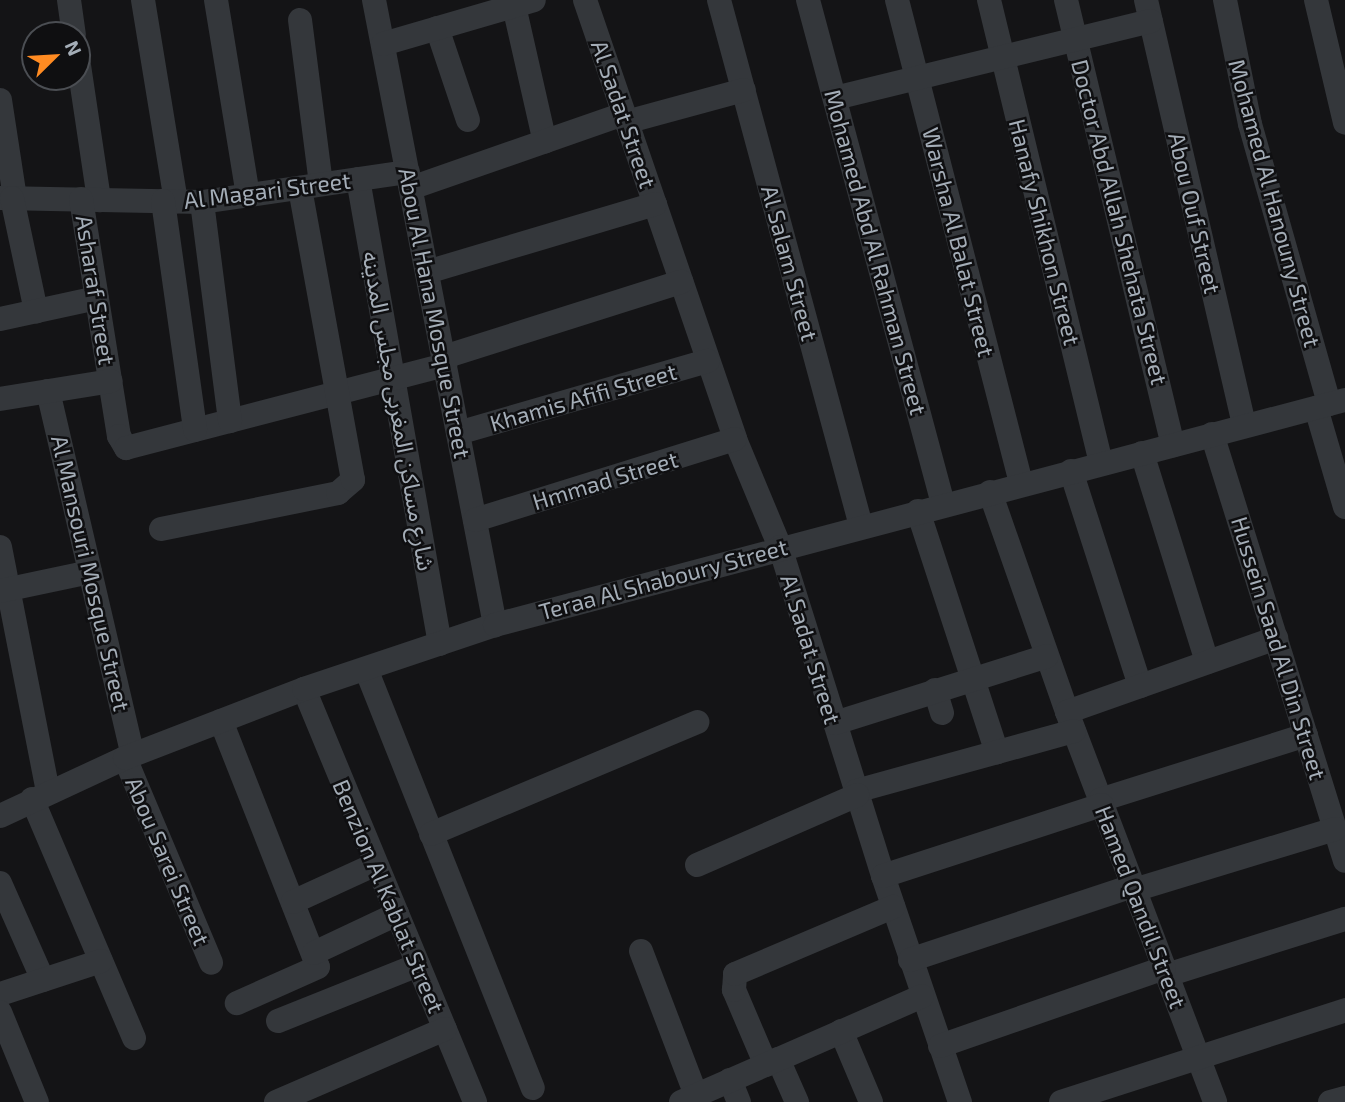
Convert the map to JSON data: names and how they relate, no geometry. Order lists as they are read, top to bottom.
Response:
{
  "streets": {
    "street": [
      "Al Sadat Street",
      "Al Magari Street",
      "Mohamed Al Hanouny Street",
      "Abou Ouf Street",
      "Doctor Abd Allah Shehata Street",
      "Hanafy Shikhon Street",
      "Warsha Al Balat Street",
      "Mohamed Abd Al Rahman Street",
      "Al Salam Street",
      "Asharaf Street",
      "Abou Al Hana Mosque Street",
      "Khamis Afifi Street",
      "شارع مساكن المغربى مجلس المدينه",
      "Hmmad Street",
      "Al Mansouri Mosque Street",
      "Teraa Al Shaboury Street",
      "Hussein Saad Al Din Street",
      "Abou Sarei Street",
      "Benzion Al Kablat Street",
      "Hamed Qandil Street"
    ]
  },
  "crossings": [
    ["Al Sadat Street", "Al Magari Street"],
    ["Al Sadat Street", "Khamis Afifi Street"],
    ["Al Sadat Street", "Hmmad Street"],
    ["Al Sadat Street", "Teraa Al Shaboury Street"],
    ["Al Magari Street", "Al Salam Street"],
    ["Al Magari Street", "Asharaf Street"],
    ["Al Magari Street", "Abou Al Hana Mosque Street"],
    ["Al Magari Street", "شارع مساكن المغربى مجلس المدينه"],
    ["Mohamed Al Hanouny Street", "Teraa Al Shaboury Street"],
    ["Abou Ouf Street", "Teraa Al Shaboury Street"],
    ["Doctor Abd Allah Shehata Street", "Teraa Al Shaboury Street"],
    ["Hanafy Shikhon Street", "Teraa Al Shaboury Street"],
    ["Warsha Al Balat Street", "Teraa Al Shaboury Street"],
    ["Mohamed Abd Al Rahman Street", "Teraa Al Shaboury Street"],
    ["Al Salam Street", "Teraa Al Shaboury Street"],
    ["Asharaf Street", "Al Mansouri Mosque Street"],
    ["Abou Al Hana Mosque Street", "Khamis Afifi Street"],
    ["Abou Al Hana Mosque Street", "Hmmad Street"],
    ["Abou Al Hana Mosque Street", "Teraa Al Shaboury Street"],
    ["شارع مساكن المغربى مجلس المدينه", "Teraa Al Shaboury Street"],
    ["Al Mansouri Mosque Street", "Teraa Al Shaboury Street"],
    ["Al Mansouri Mosque Street", "Abou Sarei Street"],
    ["Teraa Al Shaboury Street", "Hussein Saad Al Din Street"],
    ["Teraa Al Shaboury Street", "Abou Sarei Street"],
    ["Teraa Al Shaboury Street", "Benzion Al Kablat Street"],
    ["Teraa Al Shaboury Street", "Hamed Qandil Street"]
  ],
  "north": "top right"
}
